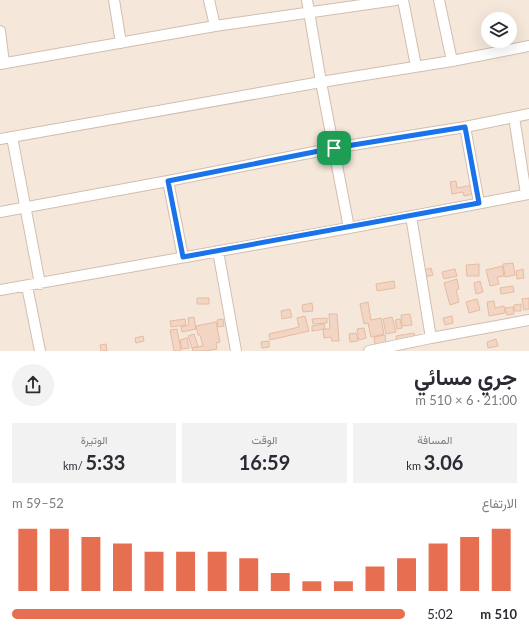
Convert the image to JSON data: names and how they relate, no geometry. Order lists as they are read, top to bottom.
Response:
{
  "page": {
    "heading": ["جري مسائي", "21:00 · 6 × 510 m"],
    "stats": [
      ["المسافة", "3.06 km"],
      ["الوقت", "16:59"],
      ["الوتيرة", "5:33 /km"]
    ],
    "chart": ["الارتفاع", "52–59 m"],
    "list": [
      {
        "name": "510 m",
        "note": "5:02"
      }
    ]
  }
}
